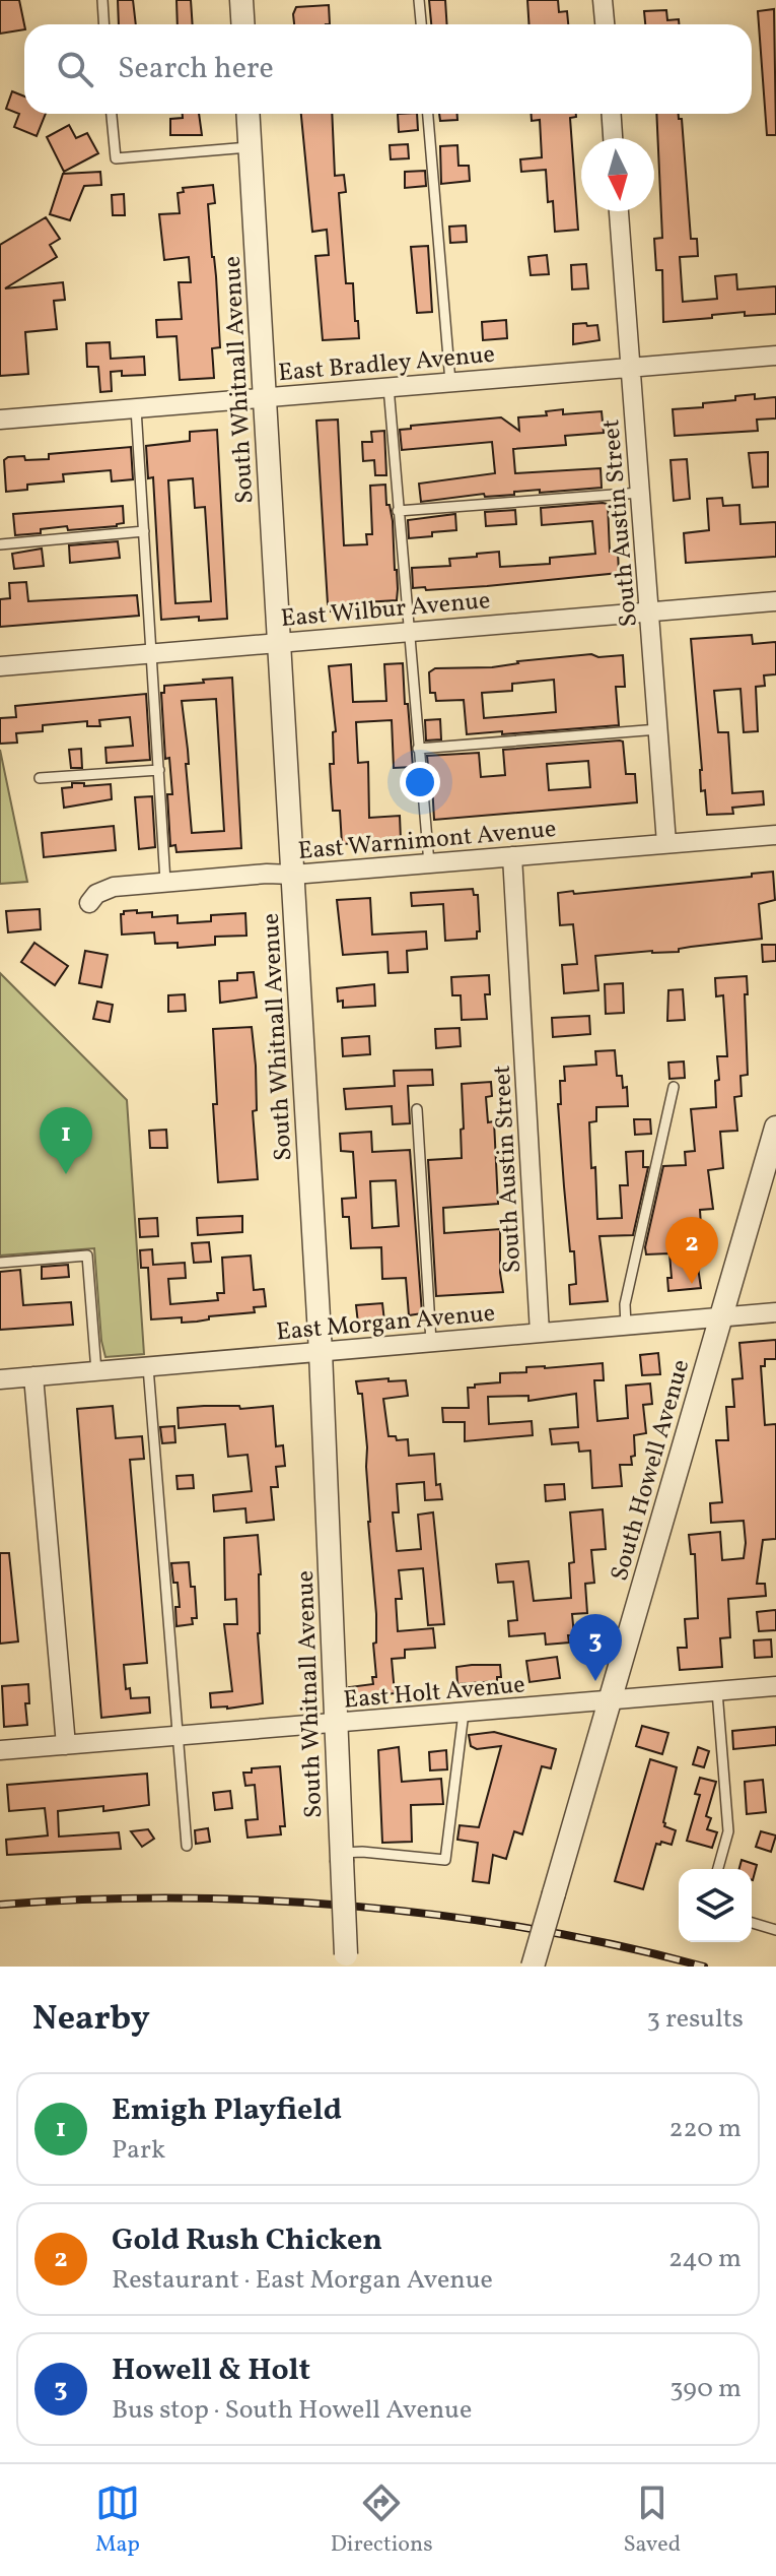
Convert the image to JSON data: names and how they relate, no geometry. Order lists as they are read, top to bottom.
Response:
{
  "streets": {
    "street": [
      "East Bradley Avenue",
      "South Whitnall Avenue",
      "South Austin Street",
      "East Wilbur Avenue",
      "East Warnimont Avenue",
      "East Morgan Avenue",
      "South Howell Avenue",
      "East Holt Avenue"
    ]
  },
  "crossings": [
    ["East Bradley Avenue", "South Whitnall Avenue"],
    ["East Bradley Avenue", "South Austin Street"],
    ["South Whitnall Avenue", "East Wilbur Avenue"],
    ["South Whitnall Avenue", "East Warnimont Avenue"],
    ["South Whitnall Avenue", "East Morgan Avenue"],
    ["South Whitnall Avenue", "East Holt Avenue"],
    ["South Austin Street", "East Wilbur Avenue"],
    ["South Austin Street", "East Warnimont Avenue"],
    ["South Austin Street", "East Morgan Avenue"],
    ["East Morgan Avenue", "South Howell Avenue"],
    ["South Howell Avenue", "East Holt Avenue"]
  ],
  "north": "bottom",
  "page": {
    "search": "Search here",
    "pins": ["1", "2", "3"],
    "heading": ["Nearby", "3 results"],
    "list": [
      {
        "mark": "1",
        "name": "Emigh Playfield",
        "note": "Park",
        "value": "220 m"
      },
      {
        "mark": "2",
        "name": "Gold Rush Chicken",
        "note": "Restaurant · East Morgan Avenue",
        "value": "240 m"
      },
      {
        "mark": "3",
        "name": "Howell & Holt",
        "note": "Bus stop · South Howell Avenue",
        "value": "390 m"
      }
    ],
    "nav": ["Map", "Directions", "Saved"]
  }
}
